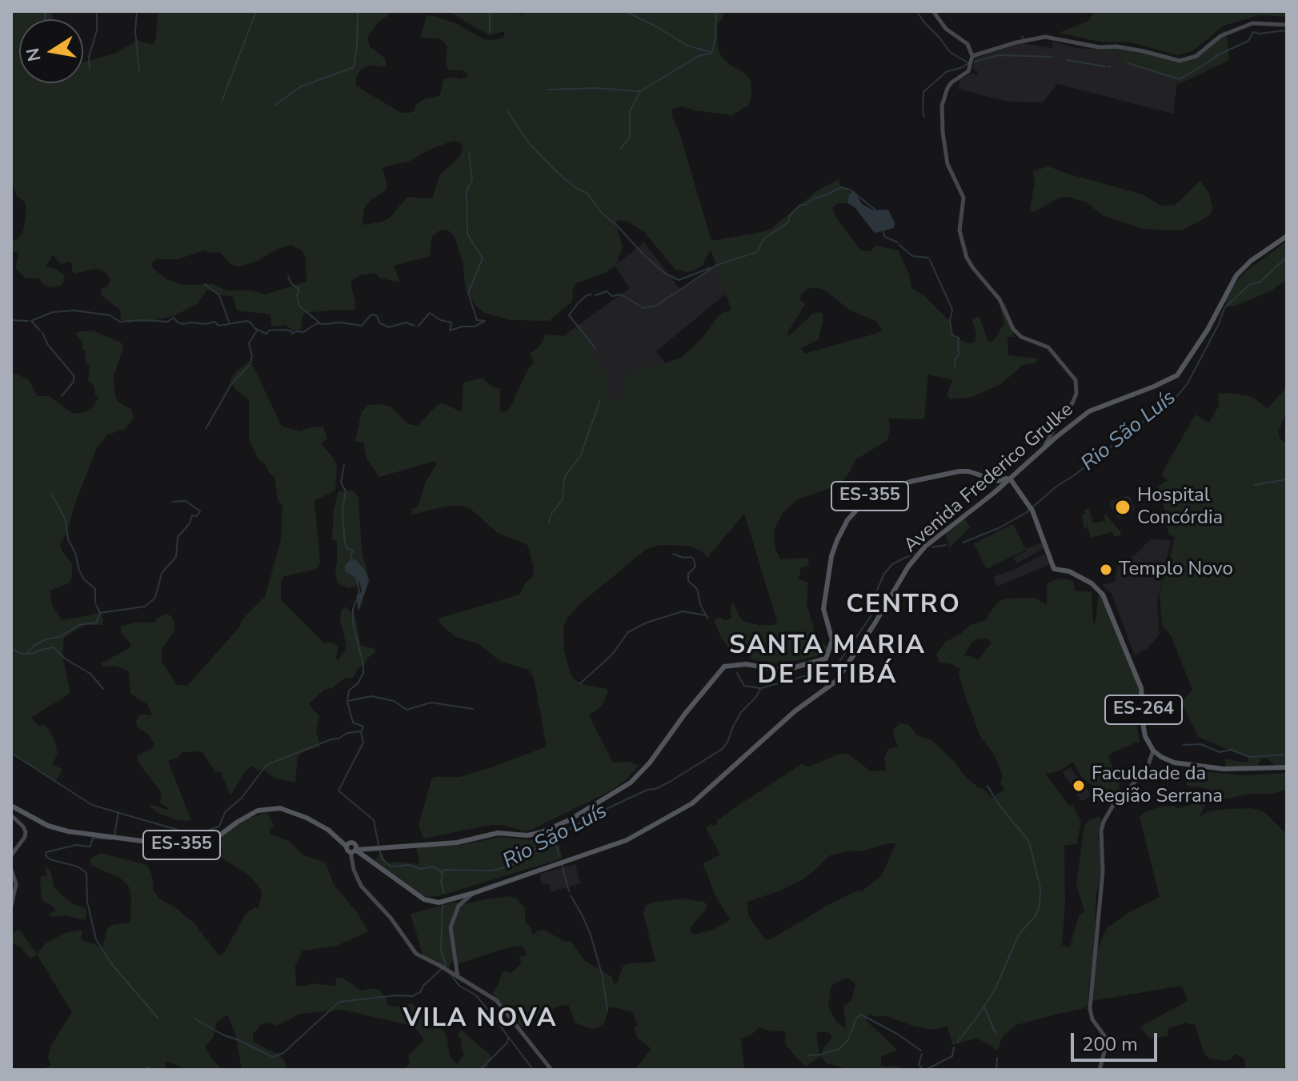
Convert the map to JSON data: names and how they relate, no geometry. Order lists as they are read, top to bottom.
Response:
{
  "streets": {
    "main road": ["Avenida Frederico Grulke", "ES-355", "ES-264"]
  },
  "crossings": [
    ["Avenida Frederico Grulke", "ES-355"],
    ["Avenida Frederico Grulke", "ES-264"],
    ["ES-355", "ES-264"]
  ],
  "districts": ["CENTRO", "SANTA MARIA DE JETIBÁ", "VILA NOVA"],
  "water": ["Rio São Luís"],
  "places": ["Hospital Concórdia", "Templo Novo", "Faculdade da Região Serrana"],
  "scale_bar": "200 m",
  "north": "left"
}
